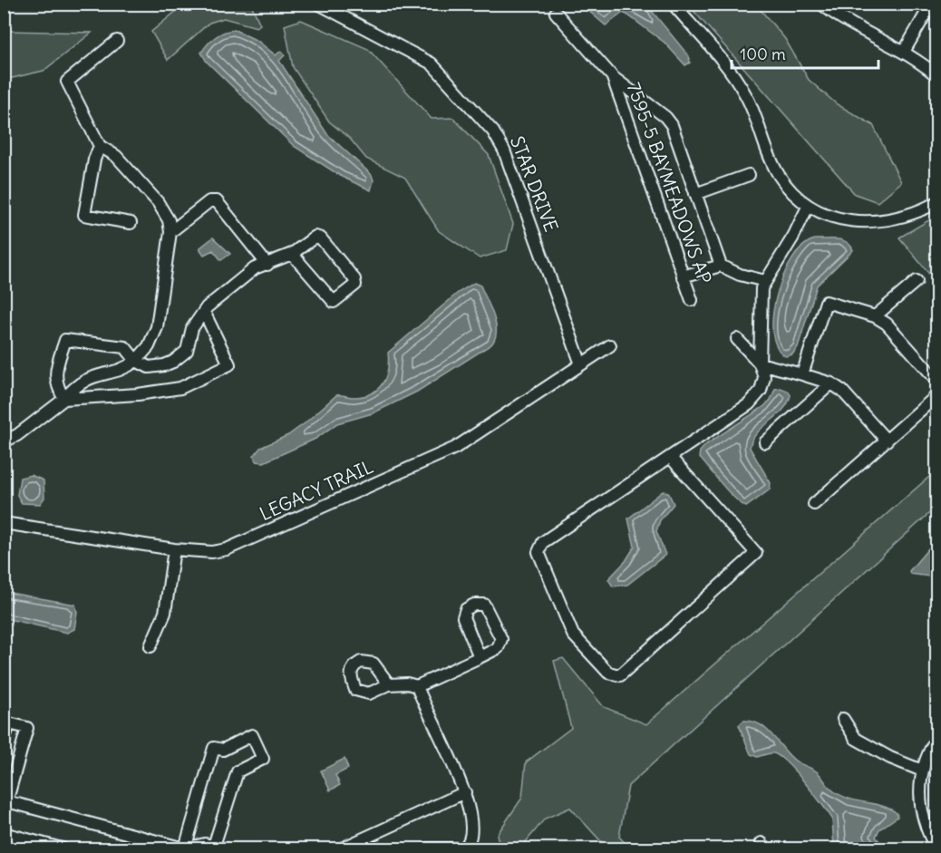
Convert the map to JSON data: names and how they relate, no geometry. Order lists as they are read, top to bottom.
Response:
{
  "streets": {
    "street": ["7595-5 BAYMEADOWS AP", "STAR DRIVE", "LEGACY TRAIL"]
  },
  "crossings": [
    ["STAR DRIVE", "LEGACY TRAIL"]
  ],
  "scale_bar": "100 m"
}
